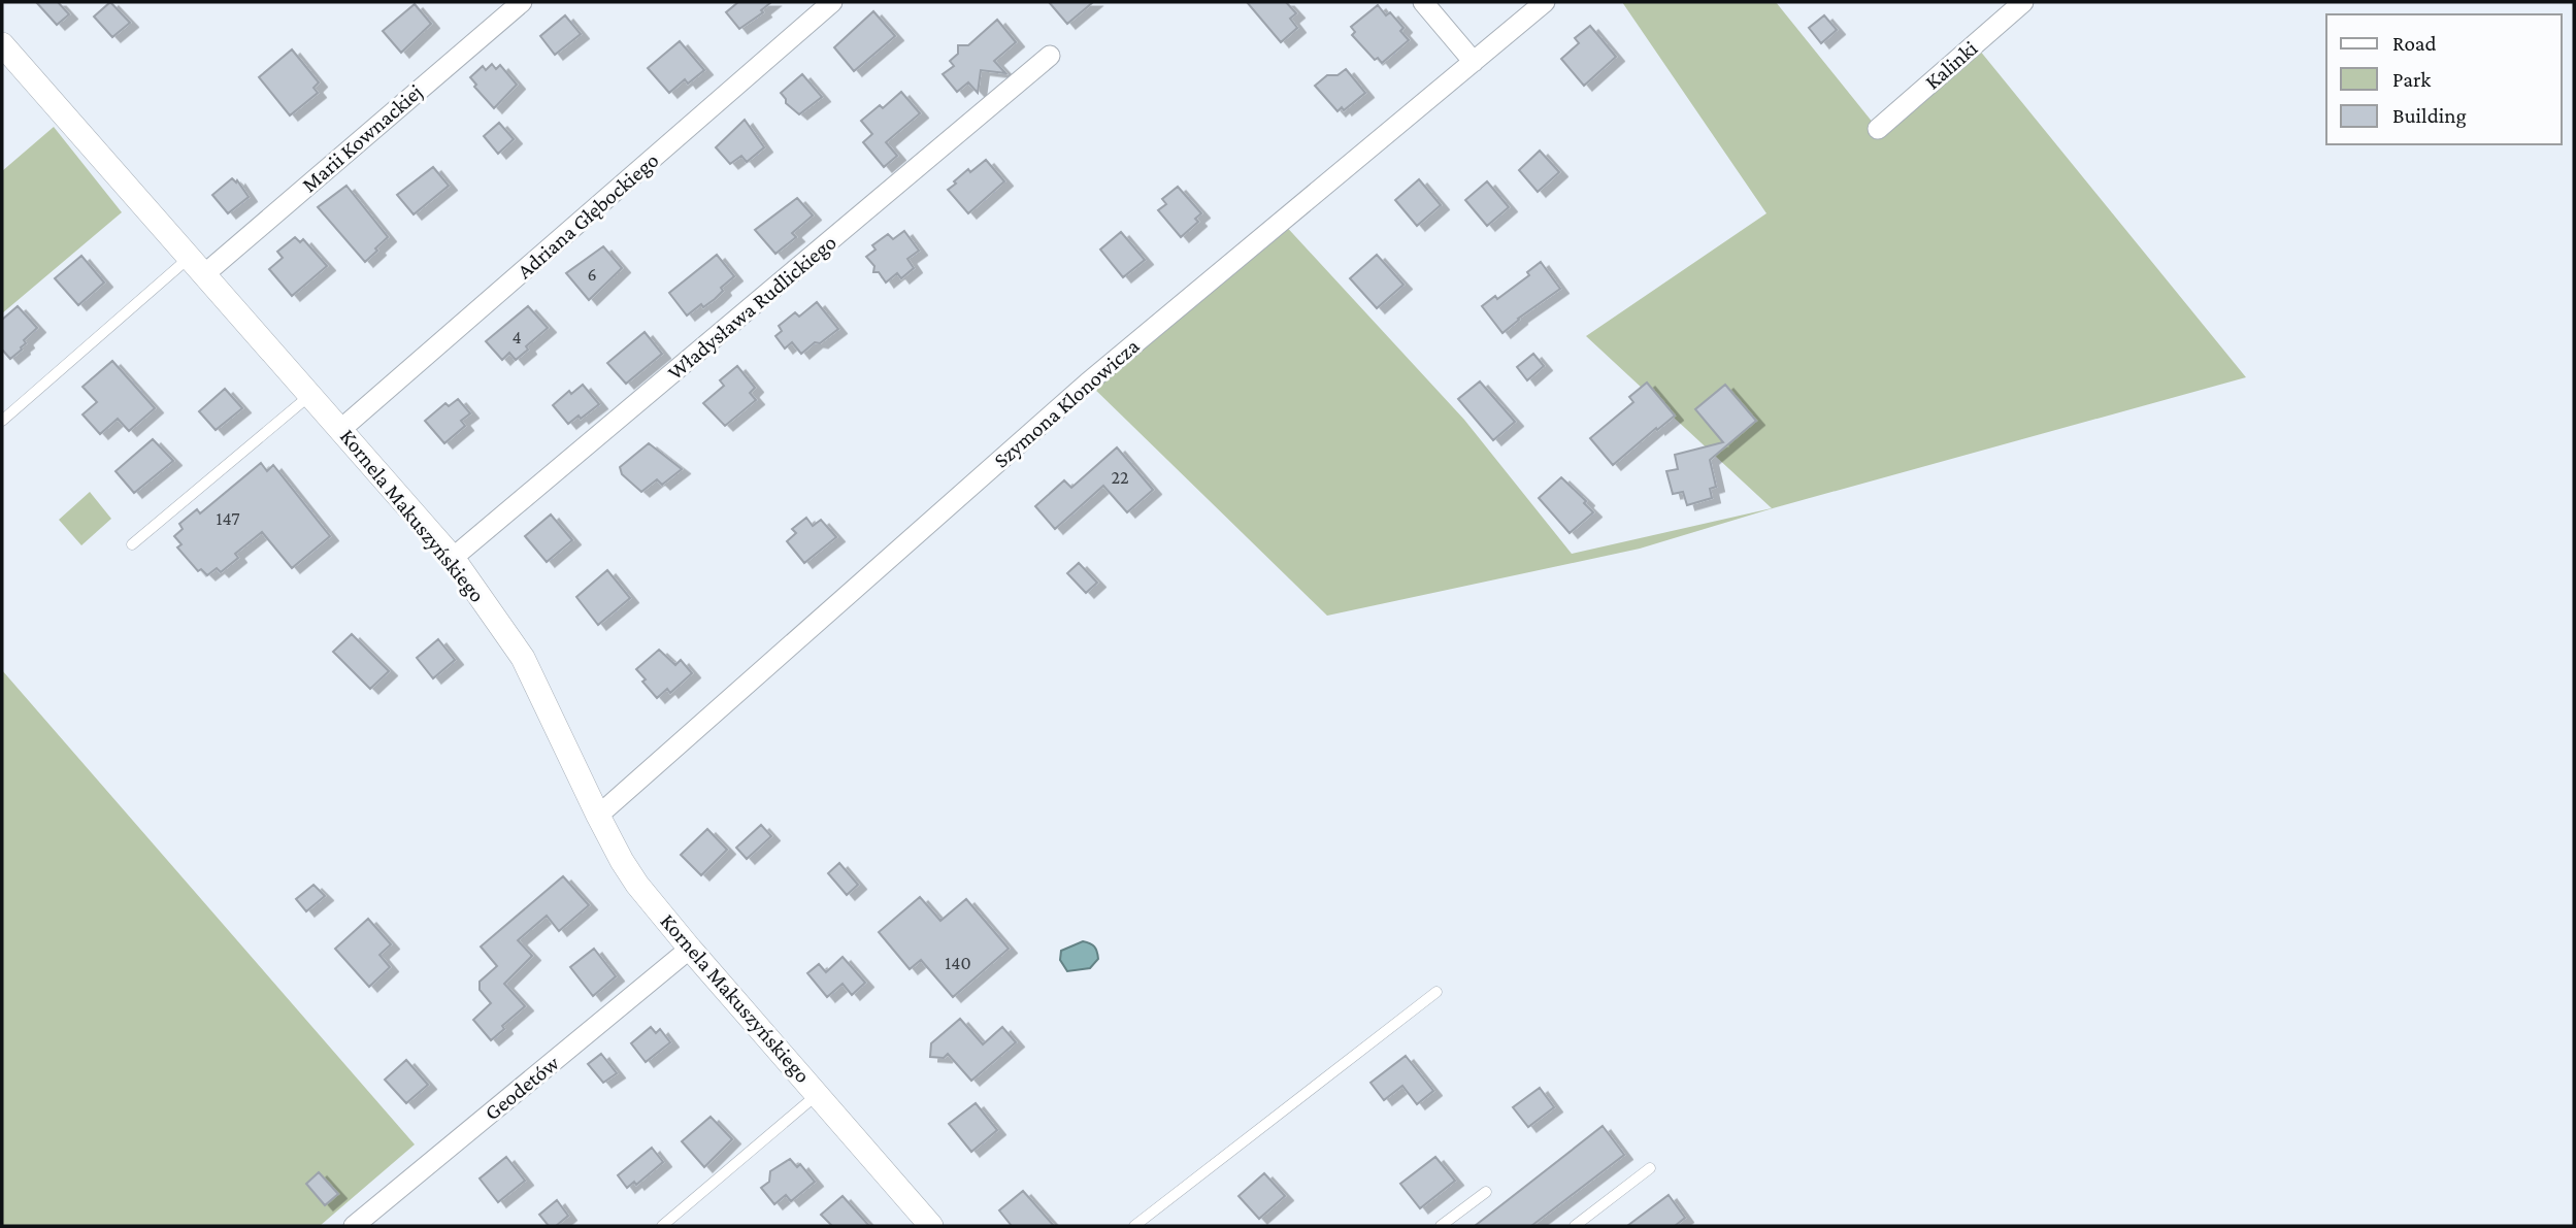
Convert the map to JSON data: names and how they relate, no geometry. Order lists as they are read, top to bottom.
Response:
{
  "streets": {
    "street": [
      "Kalinki",
      "Marii Kownackiej",
      "Adriana Głębockiego",
      "Władysława Rudlickiego",
      "Szymona Klonowicza",
      "Kornela Makuszyńskiego",
      "Geodetów"
    ]
  },
  "crossings": [
    ["Marii Kownackiej", "Kornela Makuszyńskiego"],
    ["Adriana Głębockiego", "Kornela Makuszyńskiego"],
    ["Władysława Rudlickiego", "Kornela Makuszyńskiego"],
    ["Szymona Klonowicza", "Kornela Makuszyńskiego"],
    ["Kornela Makuszyńskiego", "Geodetów"]
  ],
  "house_numbers": [
    "6",
    "4",
    "22",
    "147",
    "140"
  ],
  "legend": ["Road", "Park", "Building"]
}
